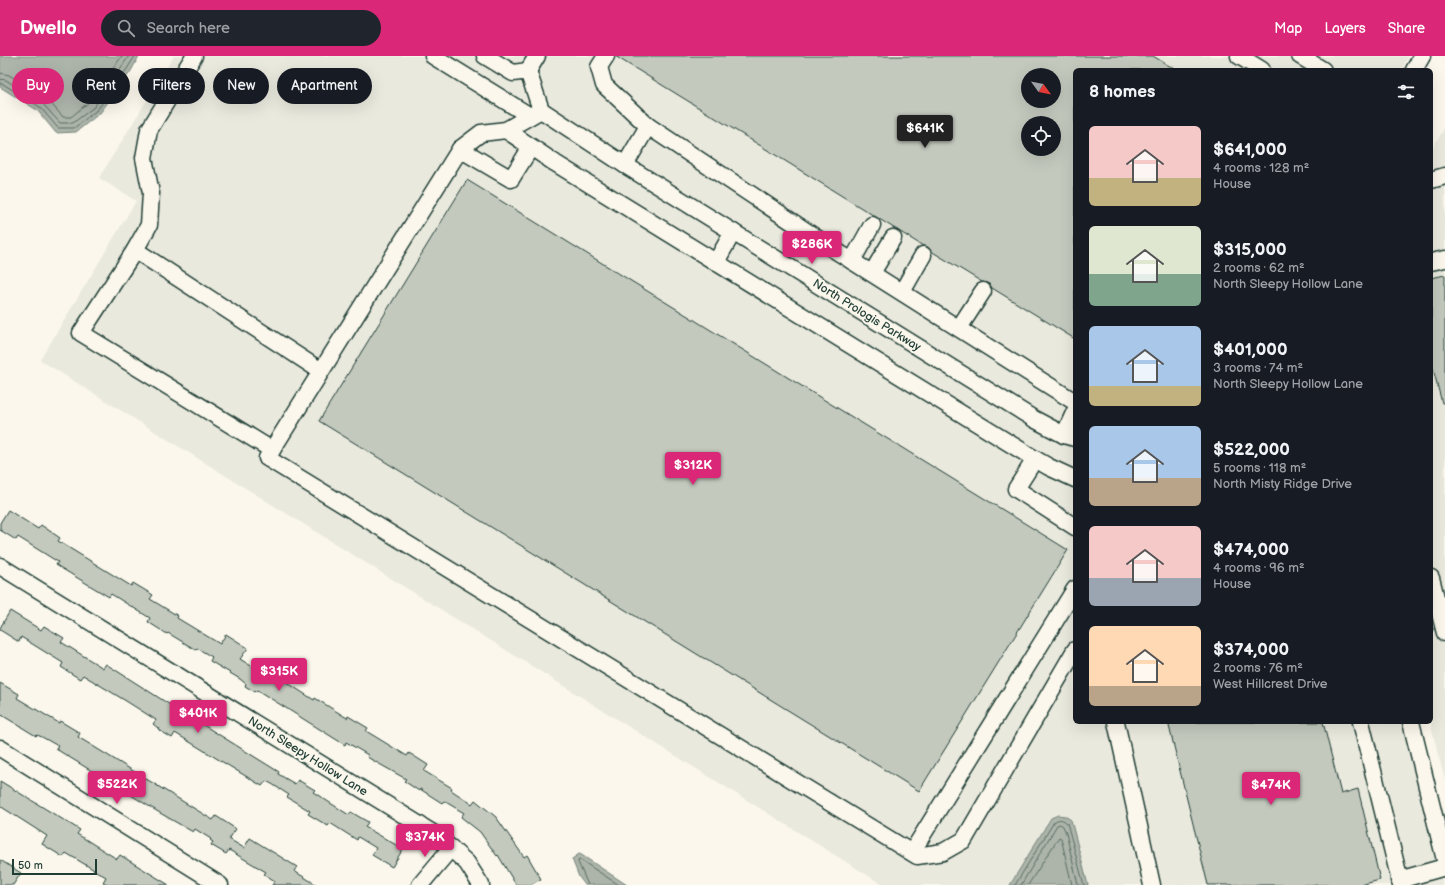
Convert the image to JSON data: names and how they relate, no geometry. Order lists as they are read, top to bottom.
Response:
{
  "streets": {
    "street": ["North Prologis Parkway", "North Sleepy Hollow Lane"]
  },
  "scale_bar": "50 m",
  "north": "bottom right",
  "page": {
    "header": "Dwello",
    "search": "Search here",
    "nav": ["Map", "Layers", "Share"],
    "chip": [
      "Buy",
      "Rent",
      "Filters",
      "New",
      "Apartment"
    ],
    "heading": "8 homes",
    "price": [
      "$641K",
      "$286K",
      "$312K",
      "$315K",
      "$401K",
      "$522K",
      "$474K",
      "$374K"
    ],
    "list": [
      {
        "name": "$641,000",
        "note": "4 rooms · 128 m² · House"
      },
      {
        "name": "$315,000",
        "note": "2 rooms · 62 m² · North Sleepy Hollow Lane"
      },
      {
        "name": "$401,000",
        "note": "3 rooms · 74 m² · North Sleepy Hollow Lane"
      },
      {
        "name": "$522,000",
        "note": "5 rooms · 118 m² · North Misty Ridge Drive"
      },
      {
        "name": "$474,000",
        "note": "4 rooms · 96 m² · House"
      },
      {
        "name": "$374,000",
        "note": "2 rooms · 76 m² · West Hillcrest Drive"
      }
    ],
    "scale": "50 m"
  }
}
